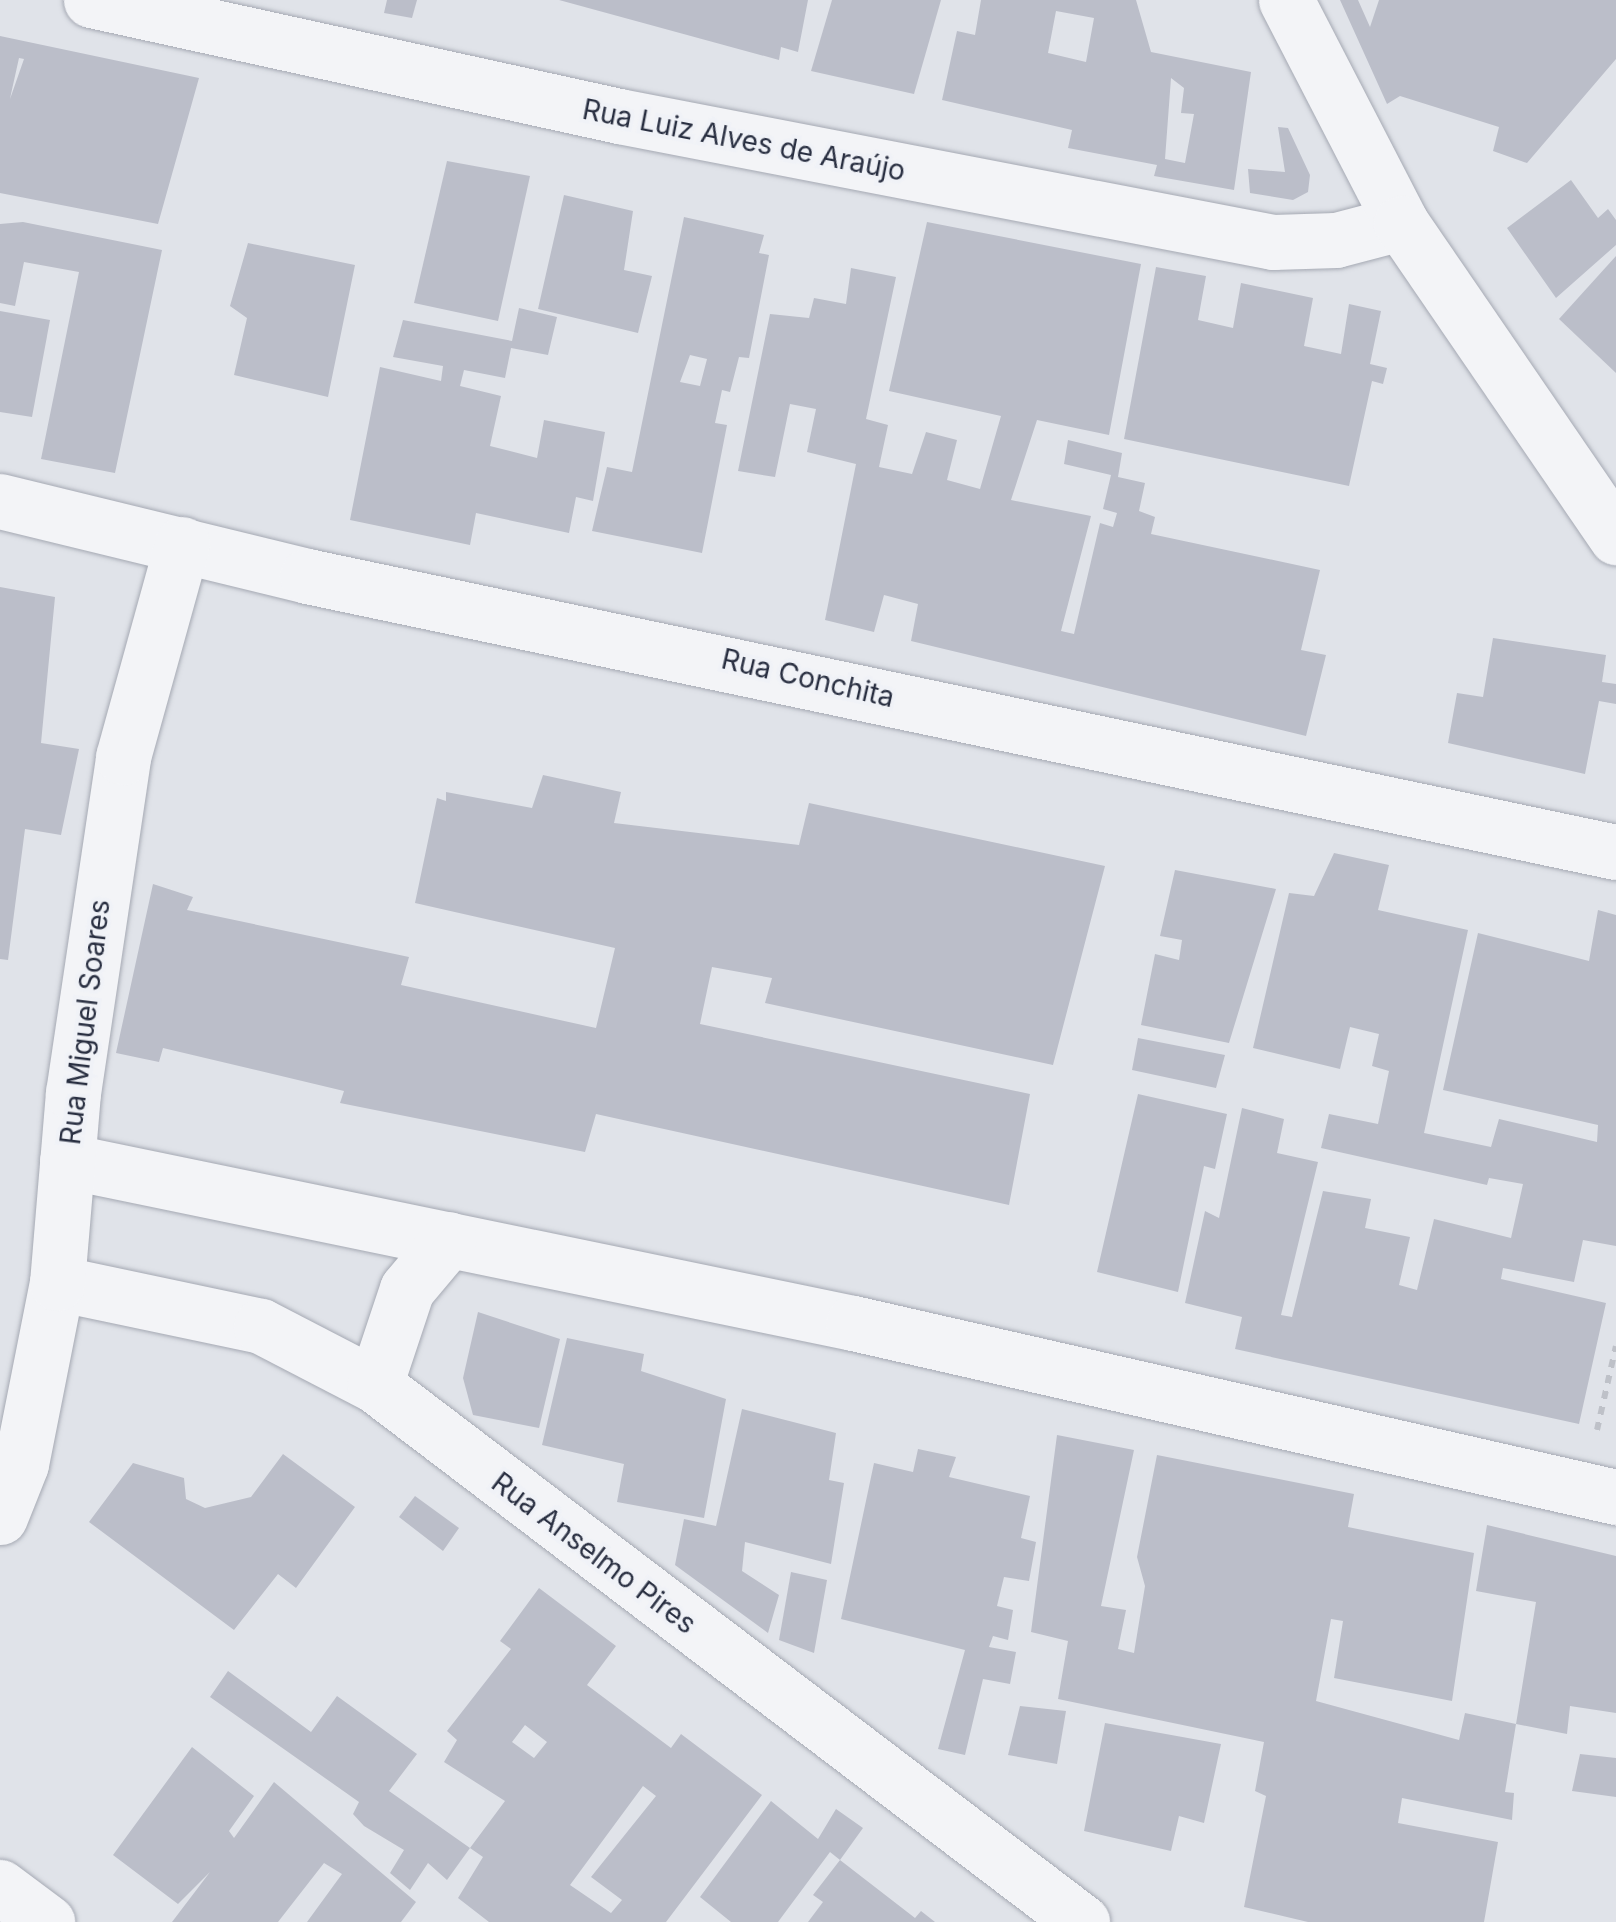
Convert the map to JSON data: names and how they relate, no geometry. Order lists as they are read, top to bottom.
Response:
{
  "streets": {
    "street": [
      "Rua Luiz Alves de Araújo",
      "Rua Conchita",
      "Rua Miguel Soares",
      "Rua Anselmo Pires"
    ]
  },
  "crossings": [
    ["Rua Conchita", "Rua Miguel Soares"],
    ["Rua Miguel Soares", "Rua Anselmo Pires"]
  ]
}
